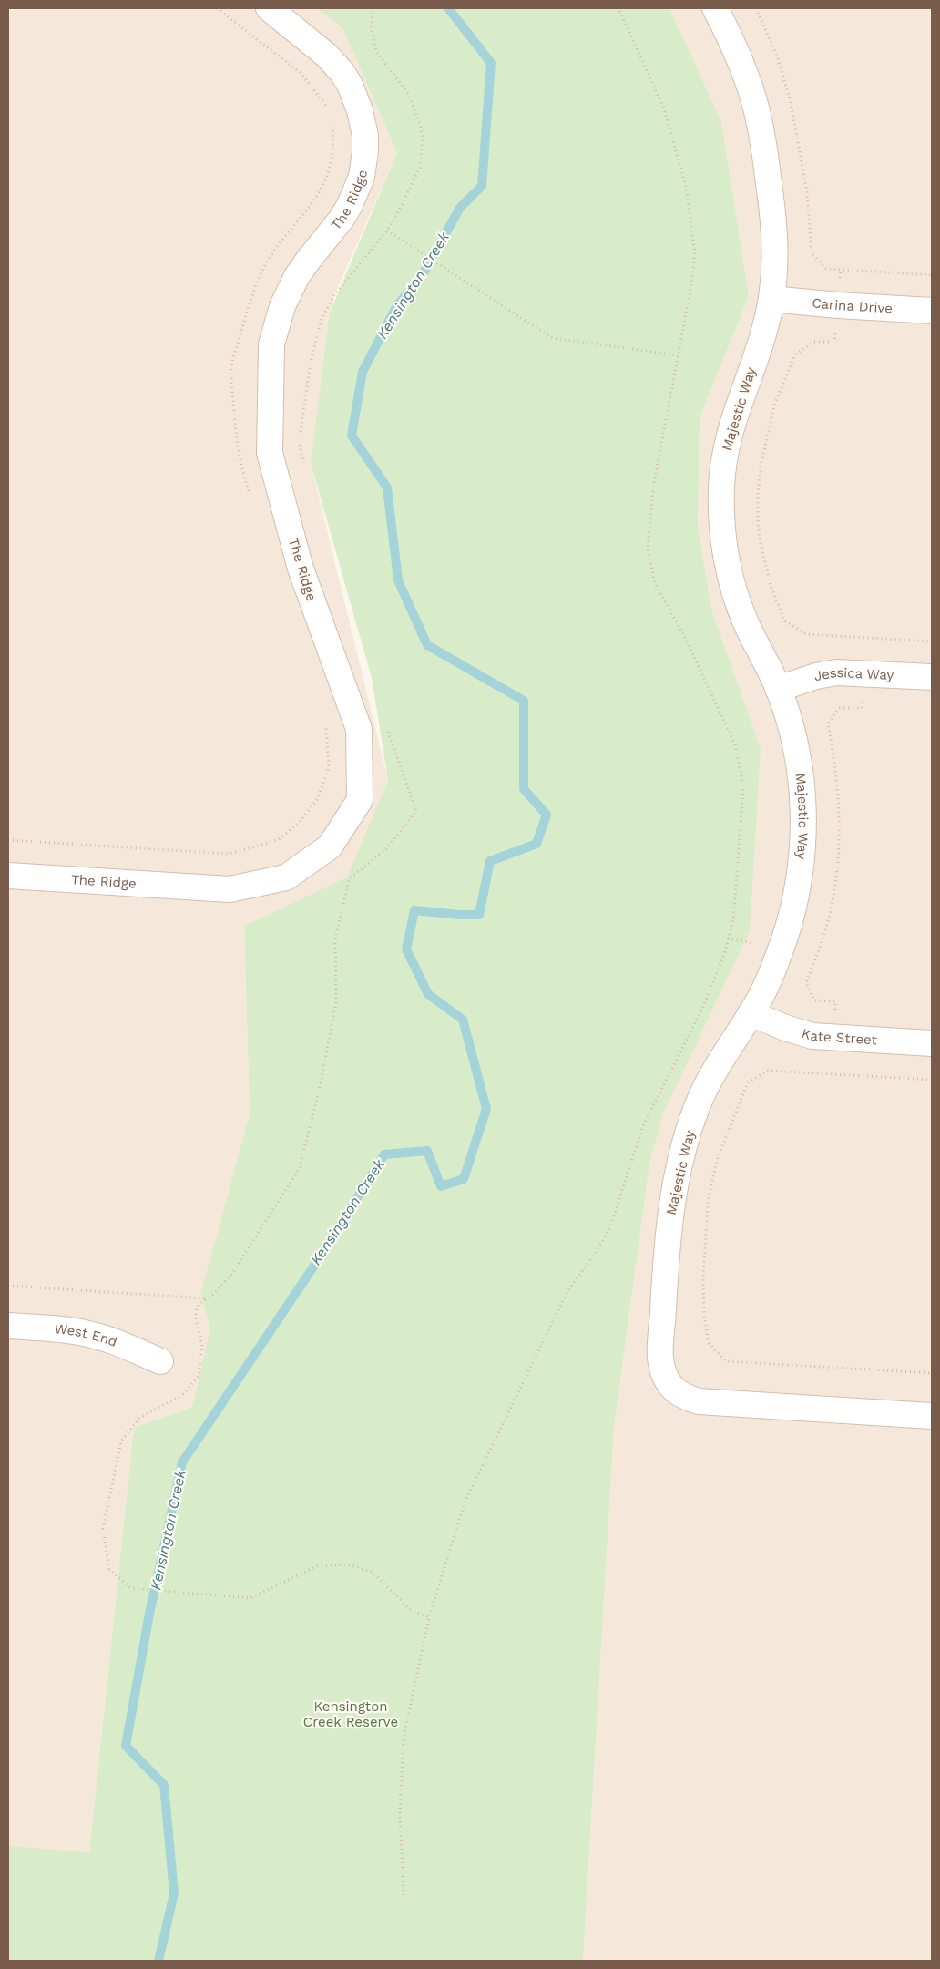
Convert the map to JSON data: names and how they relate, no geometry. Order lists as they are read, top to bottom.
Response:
{
  "streets": {
    "street": [
      "The Ridge",
      "Carina Drive",
      "Majestic Way",
      "Jessica Way",
      "Kate Street",
      "West End"
    ]
  },
  "crossings": [
    ["Carina Drive", "Majestic Way"],
    ["Majestic Way", "Jessica Way"],
    ["Majestic Way", "Kate Street"]
  ],
  "water": ["Kensington Creek"],
  "parks": ["Kensington Creek Reserve"]
}
